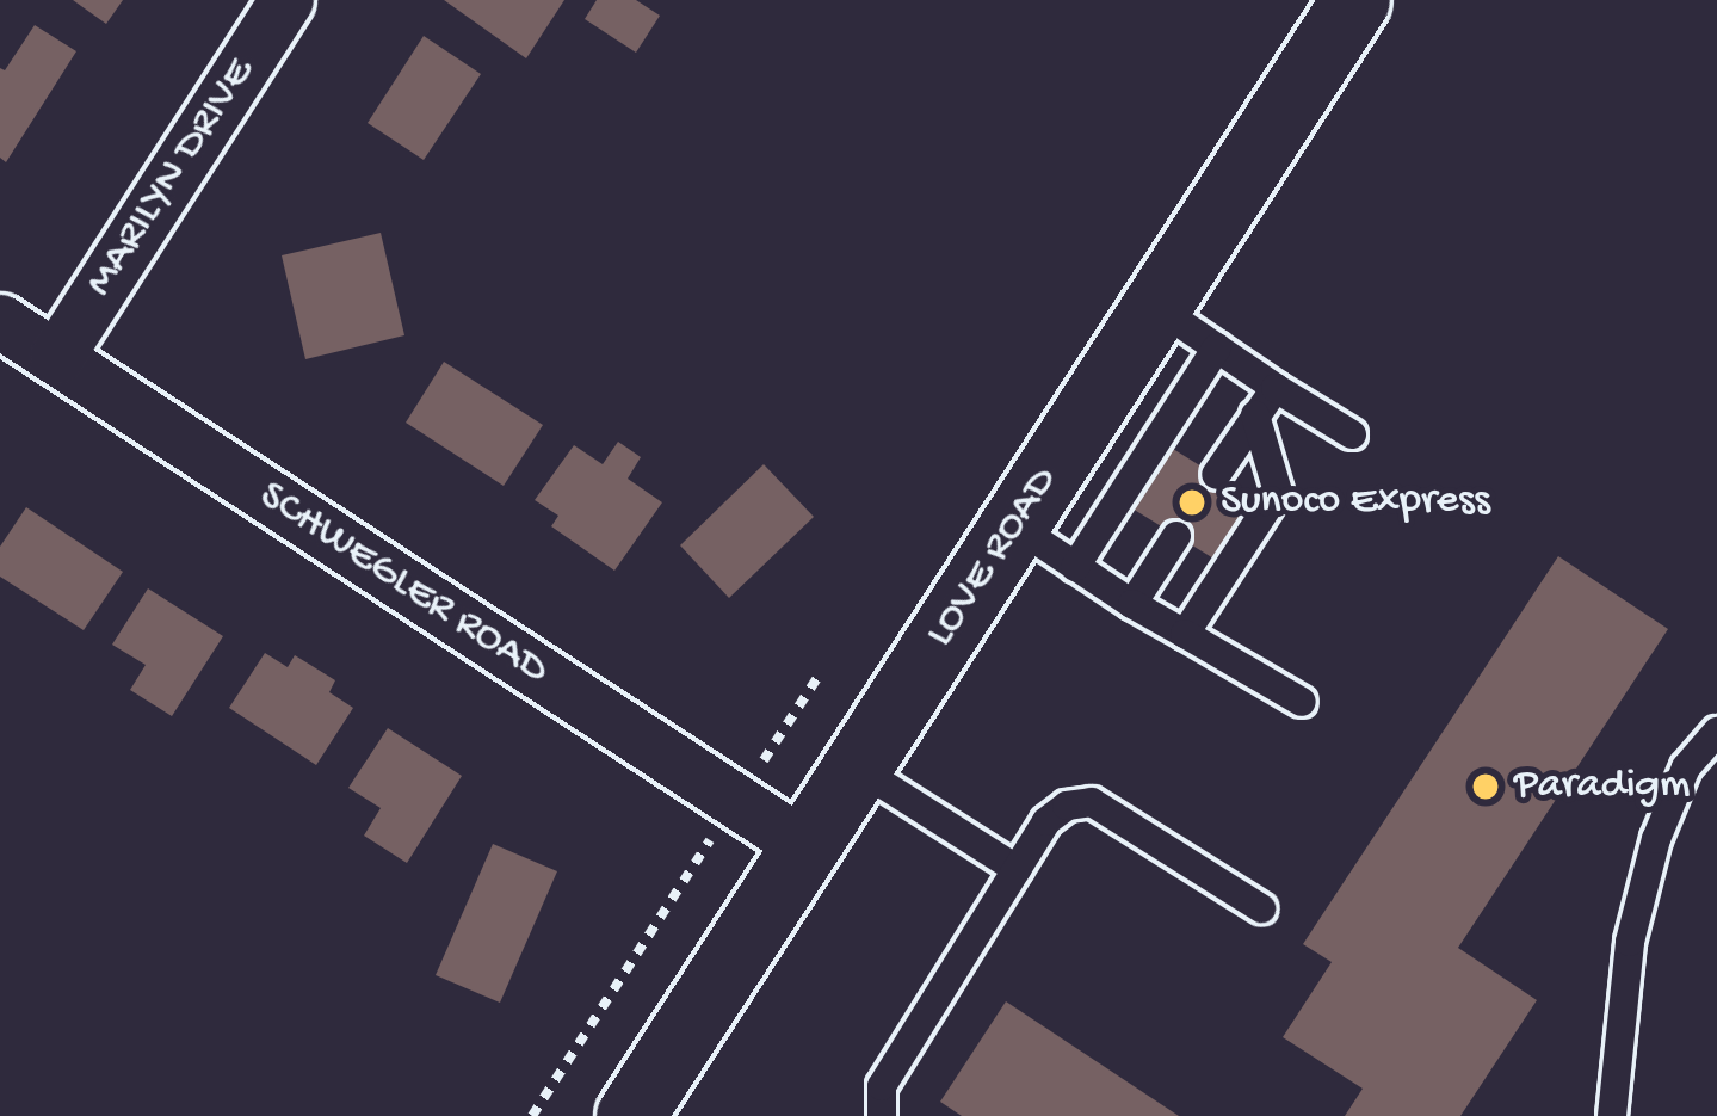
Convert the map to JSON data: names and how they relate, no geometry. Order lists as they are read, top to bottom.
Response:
{
  "streets": {
    "street": ["MARILYN DRIVE", "LOVE ROAD", "SCHWEGLER ROAD"]
  },
  "crossings": [
    ["MARILYN DRIVE", "SCHWEGLER ROAD"],
    ["LOVE ROAD", "SCHWEGLER ROAD"]
  ],
  "places": ["Sunoco Express", "Paradigm"]
}
